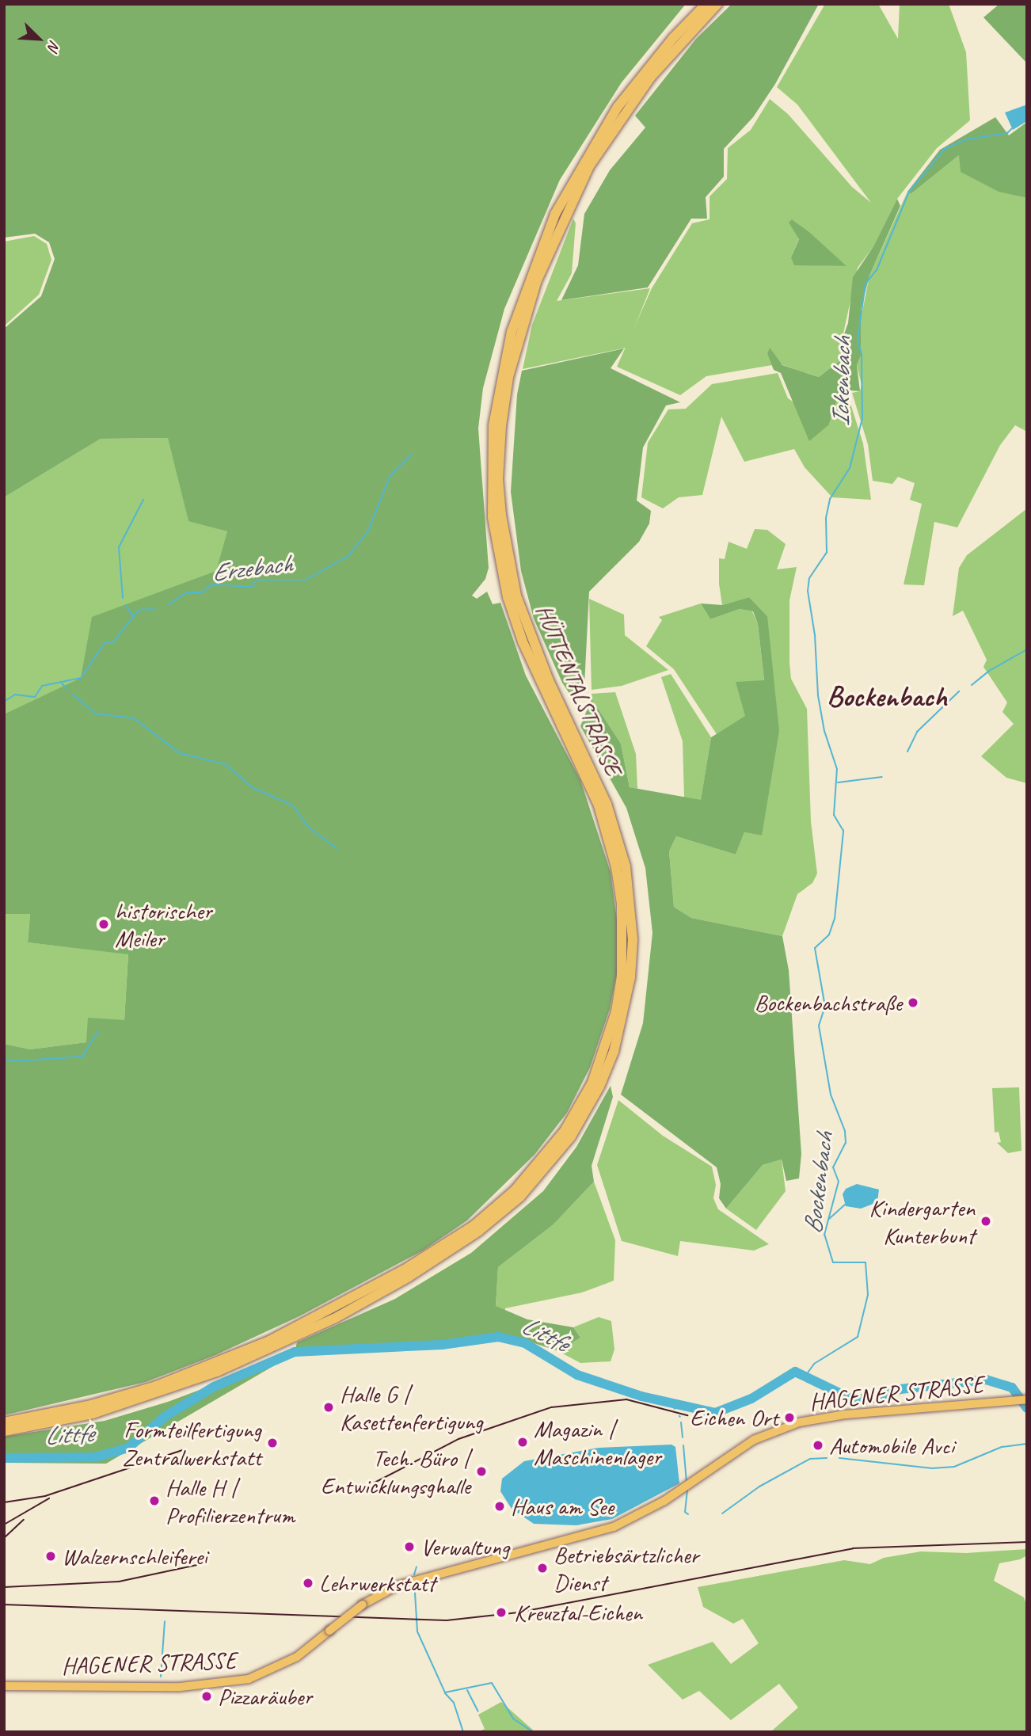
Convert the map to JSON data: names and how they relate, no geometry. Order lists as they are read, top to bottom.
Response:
{
  "streets": {
    "highway": ["HÜTTENTALSTRASSE"],
    "main road": ["HAGENER STRASSE"]
  },
  "districts": ["Bockenbach"],
  "water": [
    "Ickenbach",
    "Erzebach",
    "Bockenbach",
    "Littfe"
  ],
  "places": [
    "historischer Meiler",
    "Bockenbachstraße",
    "Kindergarten Kunterbunt",
    "Halle G | Kasettenfertigung",
    "Eichen Ort",
    "Magazin | Maschinenlager",
    "Formteilfertigung Zentralwerkstatt",
    "Automobile Avci",
    "Tech. Büro | Entwicklungsghalle",
    "Halle H | Profilierzentrum",
    "Haus am See",
    "Verwaltung",
    "Walzernschleiferei",
    "Betriebsärtzlicher Dienst",
    "Lehrwerkstatt",
    "Kreuztal-Eichen",
    "Pizzaräuber"
  ],
  "north": "bottom right"
}
